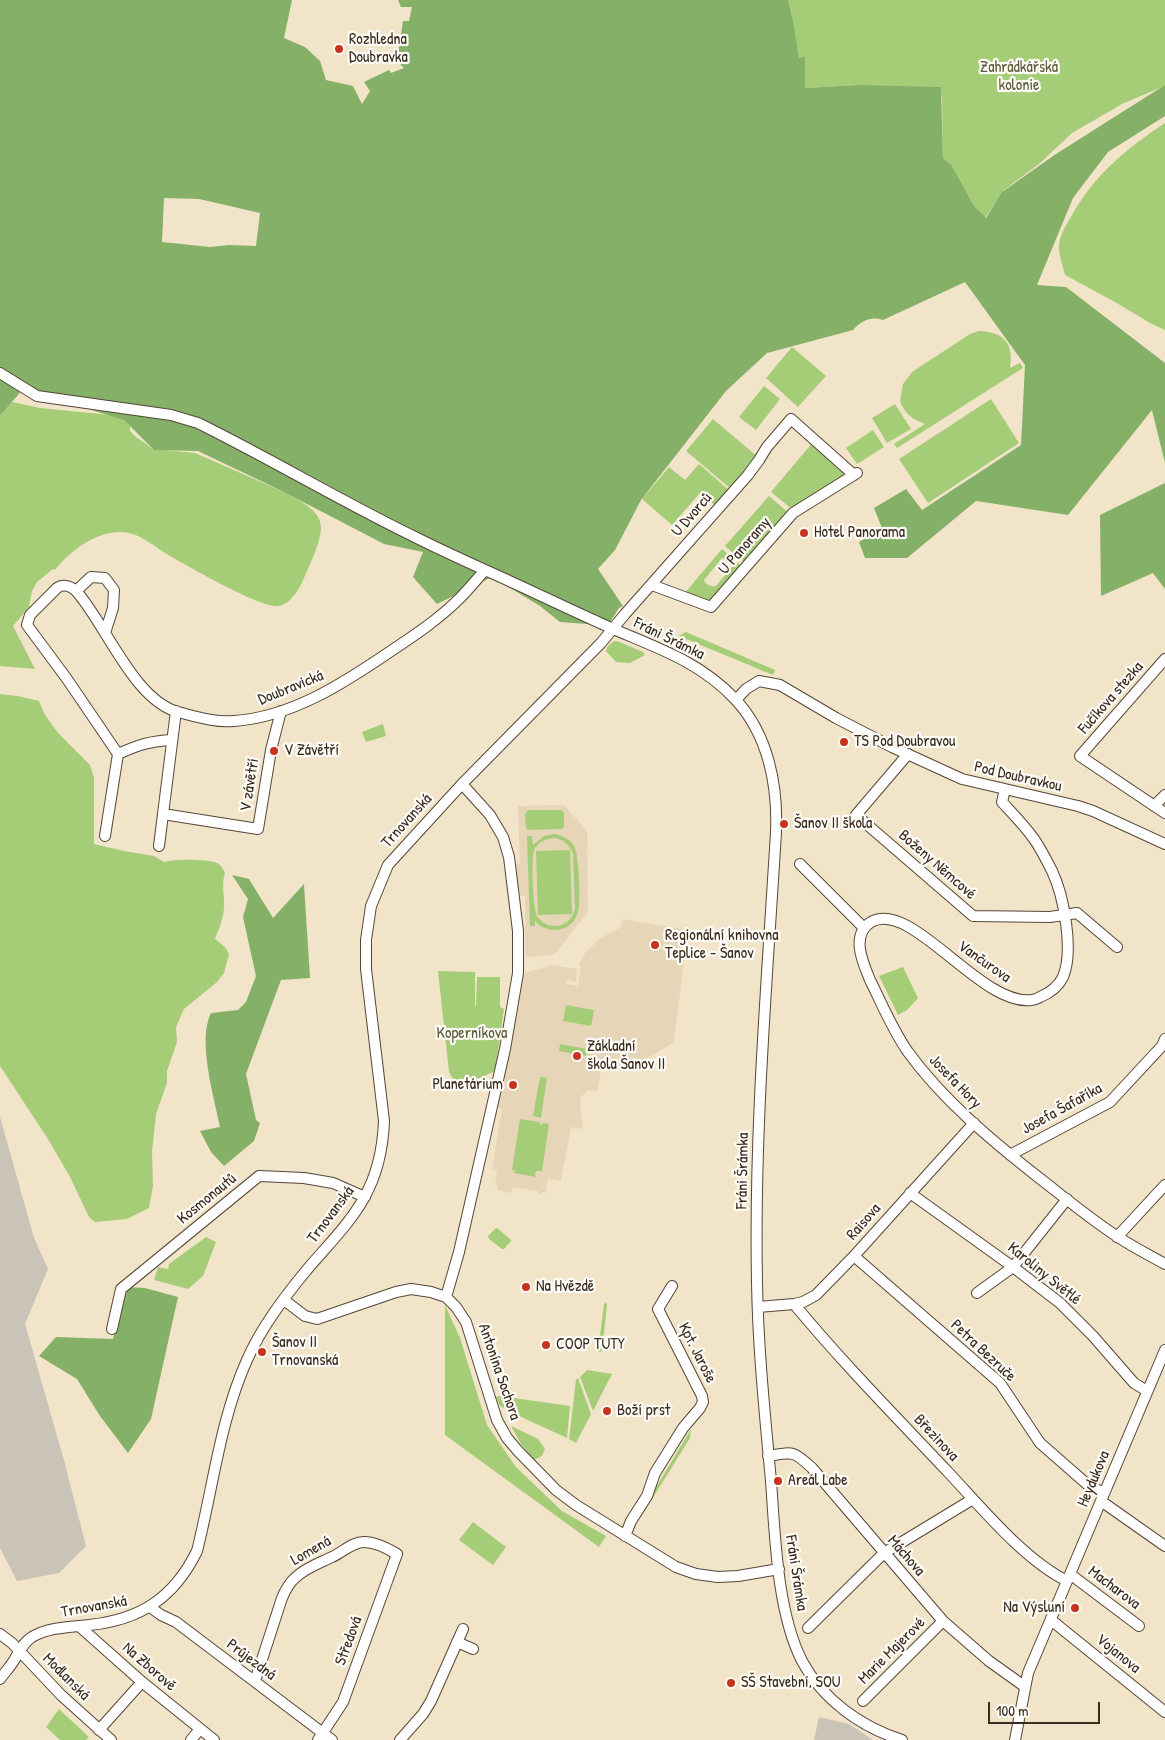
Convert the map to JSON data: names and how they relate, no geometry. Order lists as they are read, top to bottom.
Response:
{
  "streets": {
    "street": [
      "U Dvorců",
      "U Panoramy",
      "Fráni Šrámka",
      "Doubravická",
      "Fučíkova stezka",
      "Pod Doubravkou",
      "V závětří",
      "Trnovanská",
      "Boženy Němcové",
      "Vančurova",
      "Josefa Hory",
      "Josefa Šafaříka",
      "Kosmonautů",
      "Raisova",
      "Karoliny Světlé",
      "Petra Bezruče",
      "Kpt. Jaroše",
      "Antonína Sochora",
      "Březinova",
      "Heydukova",
      "Lomená",
      "Máchova",
      "Macharova",
      "Středová",
      "Marie Majerové",
      "Vojanova",
      "Průjezdná",
      "Na Zborově",
      "Modlanská"
    ]
  },
  "crossings": [
    ["U Dvorců", "U Panoramy"],
    ["U Dvorců", "Fráni Šrámka"],
    ["U Dvorců", "Trnovanská"],
    ["Fráni Šrámka", "Doubravická"],
    ["Fráni Šrámka", "Pod Doubravkou"],
    ["Fráni Šrámka", "Trnovanská"],
    ["Fráni Šrámka", "Raisova"],
    ["Fráni Šrámka", "Antonína Sochora"],
    ["Fráni Šrámka", "Máchova"],
    ["Doubravická", "V závětří"],
    ["Pod Doubravkou", "Boženy Němcové"],
    ["Pod Doubravkou", "Vančurova"],
    ["Trnovanská", "Kosmonautů"],
    ["Trnovanská", "Průjezdná"],
    ["Trnovanská", "Na Zborově"],
    ["Trnovanská", "Modlanská"],
    ["Boženy Němcové", "Vančurova"],
    ["Vančurova", "Josefa Hory"],
    ["Josefa Hory", "Josefa Šafaříka"],
    ["Josefa Hory", "Raisova"],
    ["Raisova", "Karoliny Světlé"],
    ["Raisova", "Petra Bezruče"],
    ["Raisova", "Březinova"],
    ["Karoliny Světlé", "Heydukova"],
    ["Petra Bezruče", "Heydukova"],
    ["Kpt. Jaroše", "Antonína Sochora"],
    ["Březinova", "Heydukova"],
    ["Březinova", "Macharova"],
    ["Heydukova", "Máchova"],
    ["Heydukova", "Macharova"],
    ["Heydukova", "Vojanova"],
    ["Lomená", "Středová"],
    ["Lomená", "Průjezdná"],
    ["Máchova", "Marie Majerové"],
    ["Středová", "Průjezdná"]
  ],
  "parks": ["Zahrádkářská kolonie", "Koperníkova"],
  "places": [
    "Rozhledna Doubravka",
    "Hotel Panorama",
    "TS Pod Doubravou",
    "V Závětří",
    "Šanov II škola",
    "Regionální knihovna Teplice - Šanov",
    "Základní škola Šanov II",
    "Planetárium",
    "Na Hvězdě",
    "COOP TUTY",
    "Šanov II Trnovanská",
    "Boží prst",
    "Areál Labe",
    "Na Výsluní",
    "SŠ Stavební, SOU"
  ],
  "scale_bar": "100 m"
}
